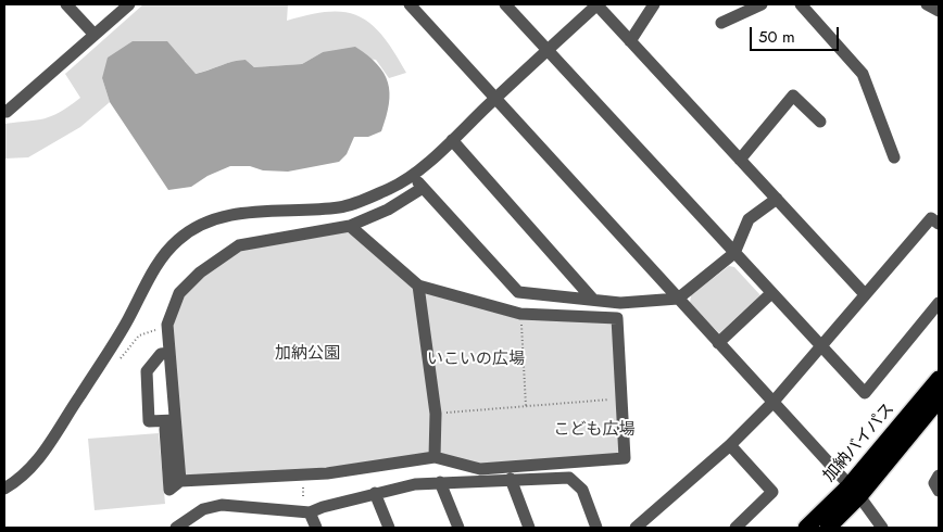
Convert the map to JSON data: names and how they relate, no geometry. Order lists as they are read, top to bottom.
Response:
{
  "streets": {
    "highway": ["加納バイパス"]
  },
  "parks": ["加納公園", "いこいの広場", "こども広場"],
  "scale_bar": "50 m"
}
